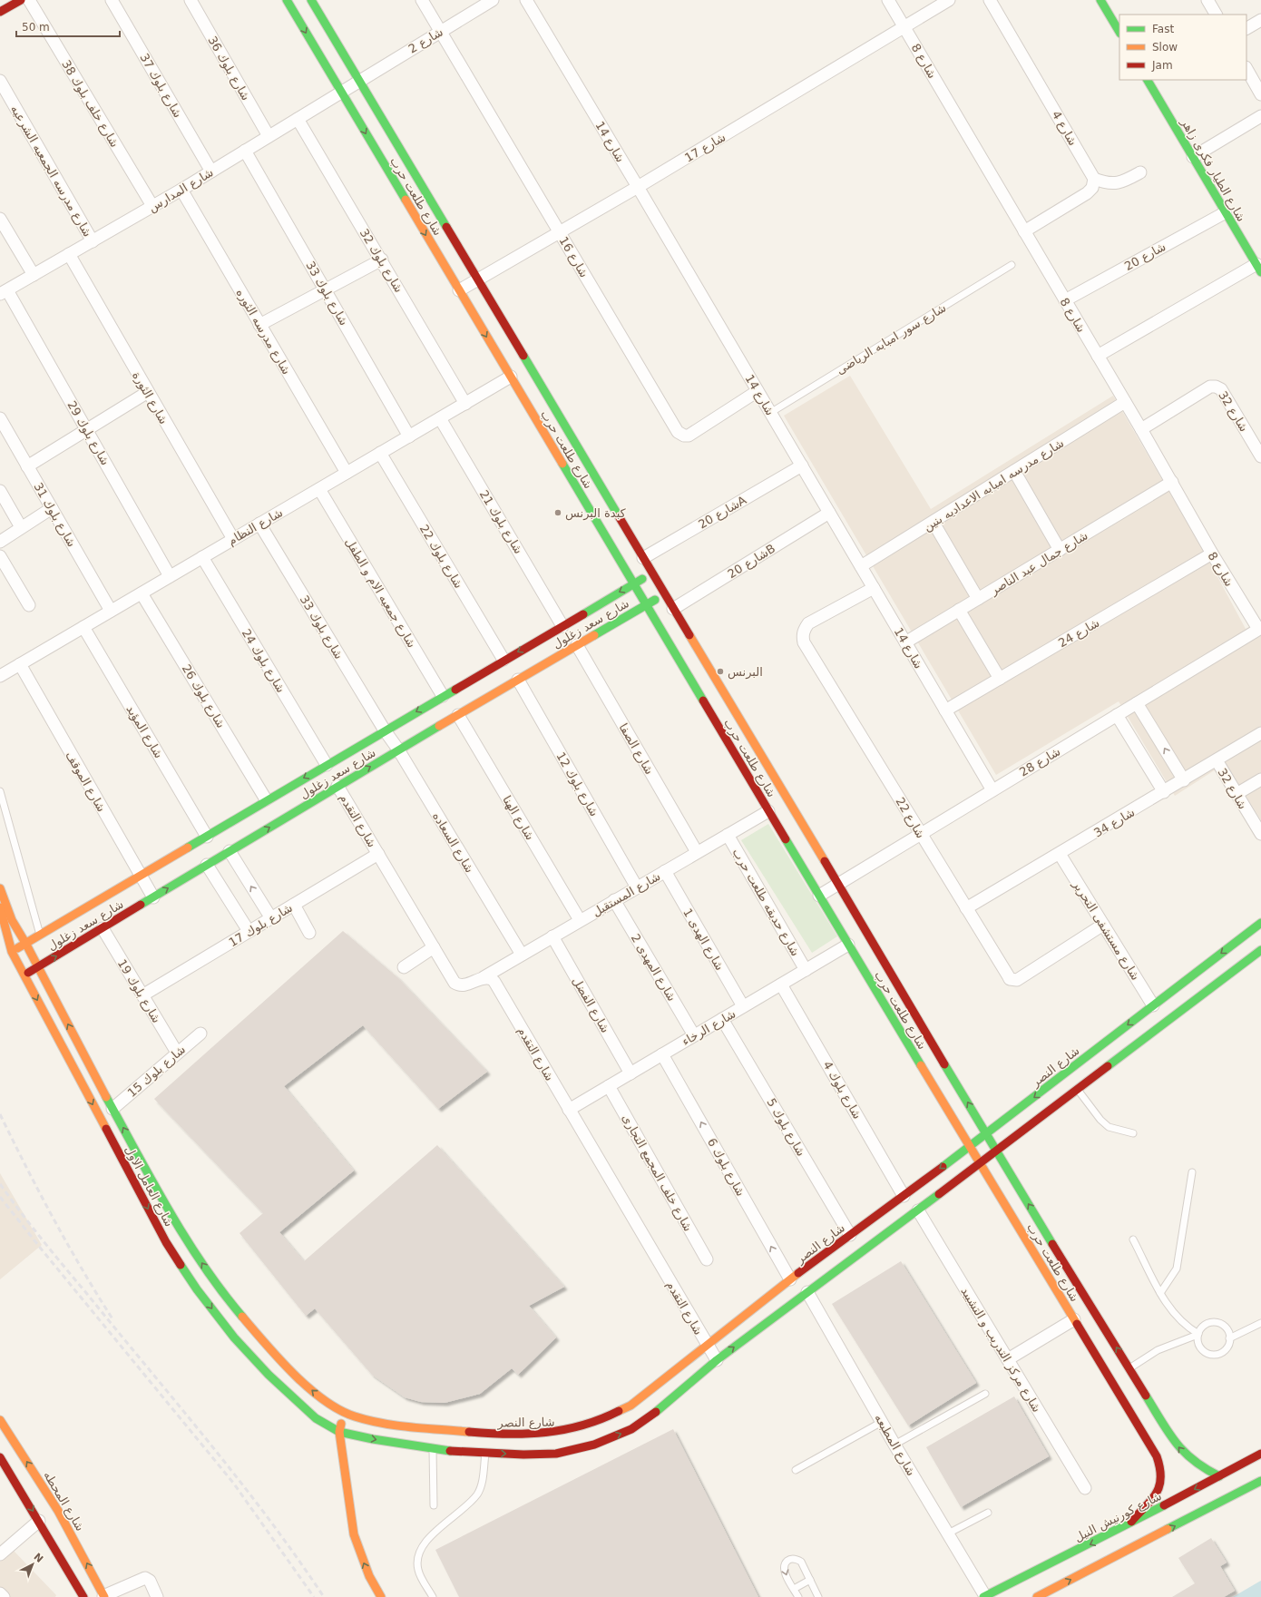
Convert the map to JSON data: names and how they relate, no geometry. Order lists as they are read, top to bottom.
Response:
{
  "streets": {
    "street": [
      "شارع 2",
      "شارع 8",
      "شارع بلوك 36",
      "شارع بلوك 37",
      "شارع خلف بلوك 38",
      "شارع 4",
      "شارع 14",
      "شارع 17",
      "شارع الطيار فكرى زاهر",
      "شارع مدرسه الجمعيه الشرعيه",
      "شارع المدارس",
      "شارع طلعت حرب",
      "شارع 20",
      "شارع 16",
      "شارع بلوك 32",
      "شارع بلوك 33",
      "شارع مدرسه الثوره",
      "شارع الثورة",
      "شارع 32",
      "شارع بلوك 29",
      "شارع مدرسه امبابه الاعداديه بنين",
      "شارع 20A",
      "شارع بلوك 31",
      "شارع بلوك 21",
      "شارع النظام",
      "شارع بلوك 22",
      "شارع 20B",
      "شارع جمال عبد الناصر",
      "شارع جمعيه الام و الطفل",
      "شارع سعد زغلول",
      "شارع 24",
      "شارع بلوك 24",
      "شارع بلوك 26",
      "شارع المؤيد",
      "شارع الصفا",
      "شارع 28",
      "شارع الموقف",
      "شارع بلوك 12",
      "شارع الهنا",
      "شارع 22",
      "شارع التقدم",
      "شارع 34",
      "شارع السعاده",
      "شارع المستقبل",
      "شارع حديقه طلعت حرب",
      "شارع بلوك 17",
      "شارع مستشفى التحرير",
      "شارع الهدى 1",
      "شارع المهدى 2",
      "شارع بلوك 19",
      "شارع الفضل",
      "شارع الرخاء",
      "شارع النصر",
      "شارع بلوك 15",
      "شارع بلوك 4",
      "شارع بلوك 5",
      "شارع بلوك 6",
      "شارع خلف المجمع التجارى",
      "شارع العامل الاول",
      "شارع مركز التدريب و التشييد",
      "شارع المطبعه",
      "شارع المحطه",
      "شارع كورنيش النيل"
    ],
    "lane": ["شارع سور امبابه الرياضى"]
  },
  "crossings": [
    ["شارع 2", "شارع المدارس"],
    ["شارع 2", "شارع طلعت حرب"],
    ["شارع 2", "شارع 16"],
    ["شارع 8", "شارع 17"],
    ["شارع 8", "شارع 20"],
    ["شارع 8", "شارع 32"],
    ["شارع 8", "شارع مدرسه امبابه الاعداديه بنين"],
    ["شارع 8", "شارع جمال عبد الناصر"],
    ["شارع 8", "شارع 24"],
    ["شارع 8", "شارع 28"],
    ["شارع بلوك 36", "شارع المدارس"],
    ["شارع بلوك 37", "شارع المدارس"],
    ["شارع خلف بلوك 38", "شارع المدارس"],
    ["شارع 14", "شارع 17"],
    ["شارع 14", "شارع 16"],
    ["شارع 14", "شارع سور امبابه الرياضى"],
    ["شارع 14", "شارع مدرسه امبابه الاعداديه بنين"],
    ["شارع 14", "شارع 20A"],
    ["شارع 14", "شارع 20B"],
    ["شارع 14", "شارع جمال عبد الناصر"],
    ["شارع 14", "شارع 24"],
    ["شارع 14", "شارع 28"],
    ["شارع 14", "شارع 22"],
    ["شارع 17", "شارع طلعت حرب"],
    ["شارع 17", "شارع 16"],
    ["شارع الطيار فكرى زاهر", "شارع 20"],
    ["شارع مدرسه الجمعيه الشرعيه", "شارع المدارس"],
    ["شارع المدارس", "شارع طلعت حرب"],
    ["شارع المدارس", "شارع بلوك 32"],
    ["شارع المدارس", "شارع بلوك 33"],
    ["شارع المدارس", "شارع مدرسه الثوره"],
    ["شارع المدارس", "شارع الثورة"],
    ["شارع المدارس", "شارع بلوك 29"],
    ["شارع طلعت حرب", "شارع 20A"],
    ["شارع طلعت حرب", "شارع النظام"],
    ["شارع طلعت حرب", "شارع 20B"],
    ["شارع طلعت حرب", "شارع سعد زغلول"],
    ["شارع طلعت حرب", "شارع 28"],
    ["شارع طلعت حرب", "شارع المستقبل"],
    ["شارع طلعت حرب", "شارع الرخاء"],
    ["شارع طلعت حرب", "شارع النصر"],
    ["شارع طلعت حرب", "شارع كورنيش النيل"],
    ["شارع بلوك 32", "شارع النظام"],
    ["شارع بلوك 33", "شارع النظام"],
    ["شارع بلوك 33", "شارع سعد زغلول"],
    ["شارع بلوك 33", "شارع السعاده"],
    ["شارع مدرسه الثوره", "شارع النظام"],
    ["شارع الثورة", "شارع النظام"],
    ["شارع 32", "شارع 34"],
    ["شارع بلوك 29", "شارع النظام"],
    ["شارع بلوك 31", "شارع النظام"],
    ["شارع بلوك 21", "شارع النظام"],
    ["شارع بلوك 21", "شارع سعد زغلول"],
    ["شارع النظام", "شارع بلوك 22"],
    ["شارع النظام", "شارع جمعيه الام و الطفل"],
    ["شارع النظام", "شارع بلوك 24"],
    ["شارع النظام", "شارع بلوك 26"],
    ["شارع النظام", "شارع المؤيد"],
    ["شارع النظام", "شارع الموقف"],
    ["شارع بلوك 22", "شارع سعد زغلول"],
    ["شارع جمعيه الام و الطفل", "شارع سعد زغلول"],
    ["شارع سعد زغلول", "شارع بلوك 24"],
    ["شارع سعد زغلول", "شارع بلوك 26"],
    ["شارع سعد زغلول", "شارع المؤيد"],
    ["شارع سعد زغلول", "شارع الصفا"],
    ["شارع سعد زغلول", "شارع الموقف"],
    ["شارع سعد زغلول", "شارع بلوك 12"],
    ["شارع سعد زغلول", "شارع الهنا"],
    ["شارع سعد زغلول", "شارع التقدم"],
    ["شارع سعد زغلول", "شارع السعاده"],
    ["شارع سعد زغلول", "شارع بلوك 19"],
    ["شارع سعد زغلول", "شارع العامل الاول"],
    ["شارع الصفا", "شارع المستقبل"],
    ["شارع 28", "شارع 22"],
    ["شارع بلوك 12", "شارع المستقبل"],
    ["شارع الهنا", "شارع المستقبل"],
    ["شارع 22", "شارع 34"],
    ["شارع 22", "شارع مستشفى التحرير"],
    ["شارع التقدم", "شارع المستقبل"],
    ["شارع التقدم", "شارع بلوك 17"],
    ["شارع التقدم", "شارع الرخاء"],
    ["شارع التقدم", "شارع النصر"],
    ["شارع 34", "شارع مستشفى التحرير"],
    ["شارع السعاده", "شارع المستقبل"],
    ["شارع المستقبل", "شارع حديقه طلعت حرب"],
    ["شارع المستقبل", "شارع الهدى 1"],
    ["شارع المستقبل", "شارع المهدى 2"],
    ["شارع المستقبل", "شارع الفضل"],
    ["شارع حديقه طلعت حرب", "شارع الرخاء"],
    ["شارع بلوك 17", "شارع بلوك 19"],
    ["شارع مستشفى التحرير", "شارع النصر"],
    ["شارع الهدى 1", "شارع الرخاء"],
    ["شارع المهدى 2", "شارع الرخاء"],
    ["شارع بلوك 19", "شارع بلوك 15"],
    ["شارع الفضل", "شارع الرخاء"],
    ["شارع الرخاء", "شارع بلوك 4"],
    ["شارع الرخاء", "شارع بلوك 5"],
    ["شارع الرخاء", "شارع بلوك 6"],
    ["شارع الرخاء", "شارع خلف المجمع التجارى"],
    ["شارع النصر", "شارع بلوك 4"],
    ["شارع النصر", "شارع بلوك 5"],
    ["شارع النصر", "شارع بلوك 6"],
    ["شارع النصر", "شارع العامل الاول"],
    ["شارع النصر", "شارع مركز التدريب و التشييد"],
    ["شارع النصر", "شارع المطبعه"],
    ["شارع بلوك 15", "شارع العامل الاول"],
    ["شارع المطبعه", "شارع كورنيش النيل"]
  ],
  "one_way": ["شارع بلوك 6"],
  "places": ["كبدة البرنس", "البرنس"],
  "legend": ["Fast", "Slow", "Jam"],
  "scale_bar": "50 m",
  "north": "top right"
}
